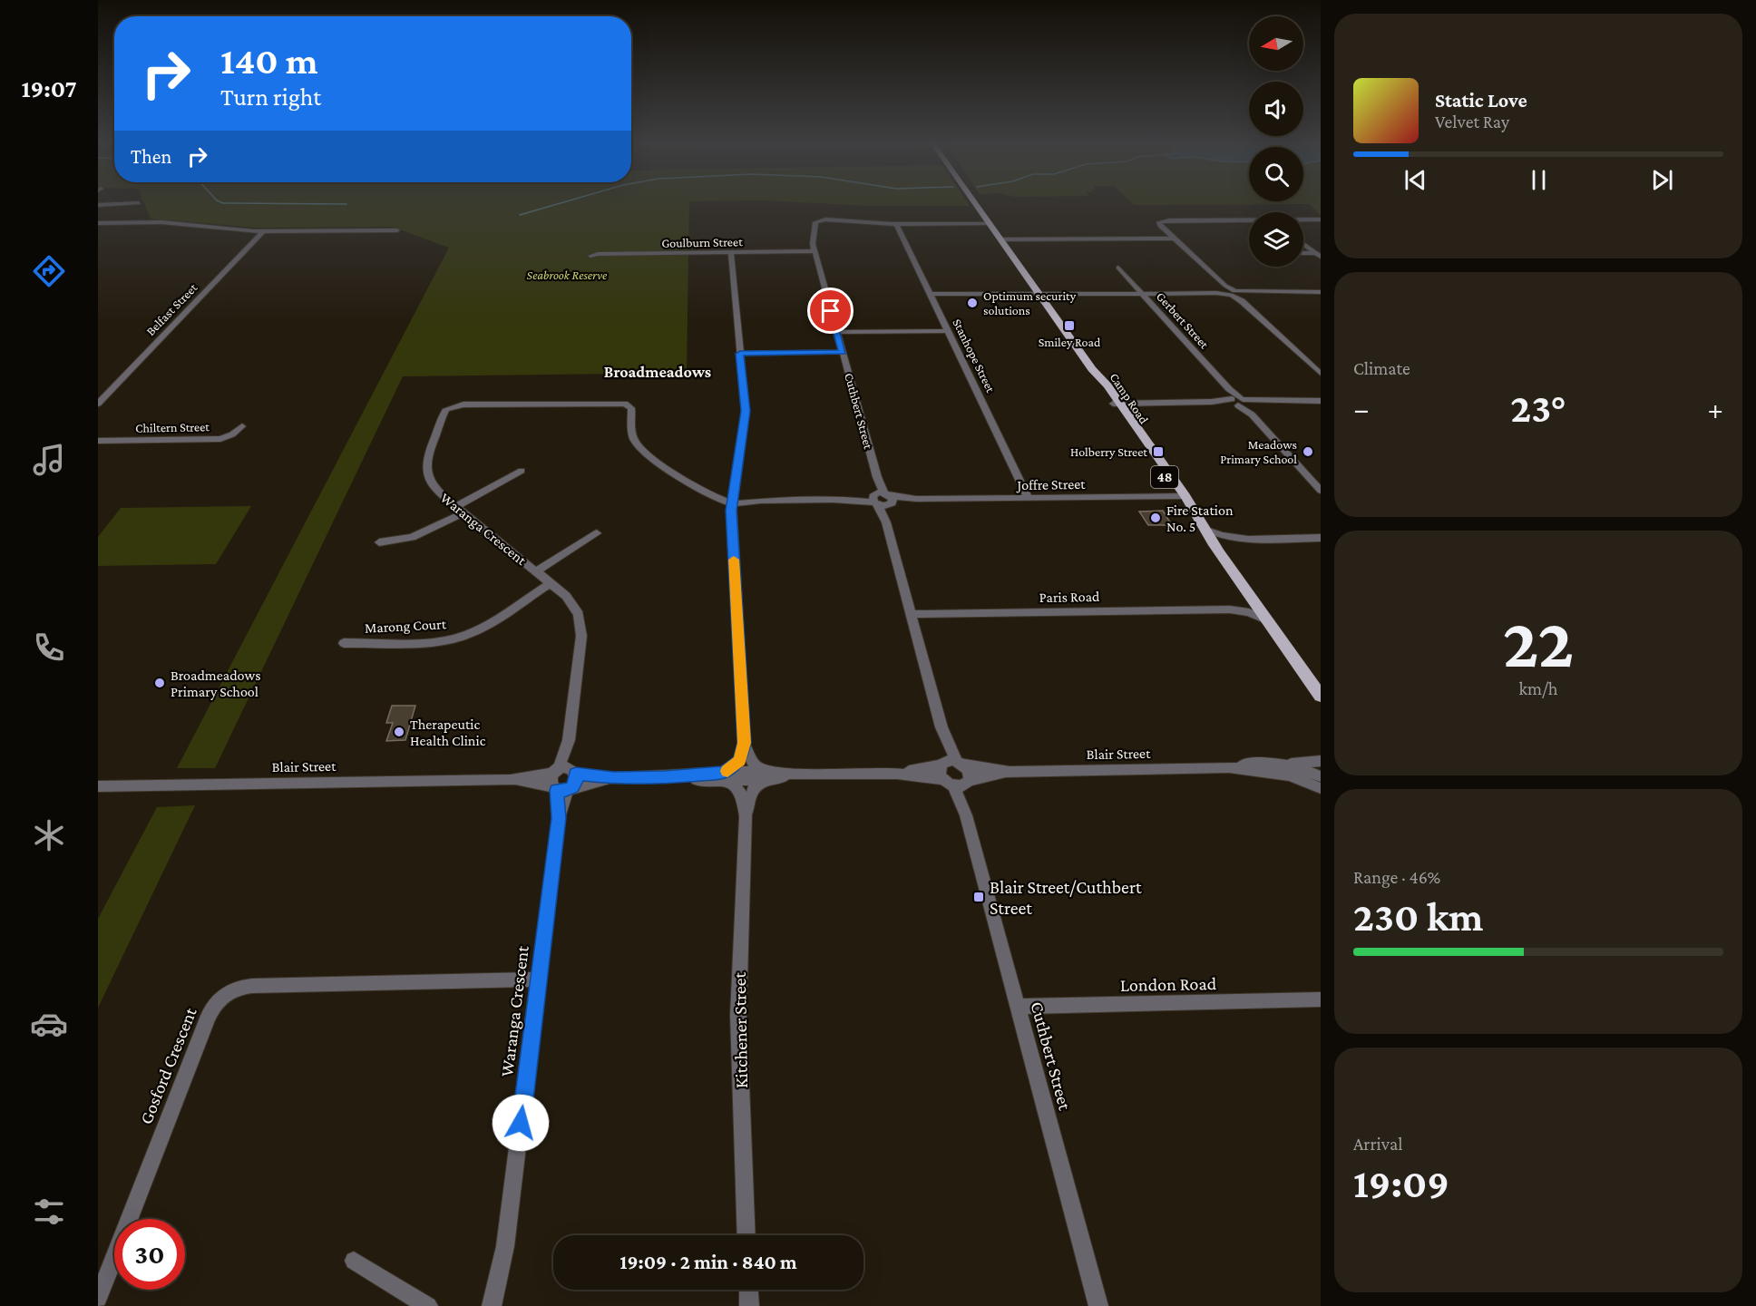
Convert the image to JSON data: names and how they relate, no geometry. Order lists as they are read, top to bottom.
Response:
{
  "streets": {
    "main road": ["Camp Road", "48"],
    "street": [
      "Goulburn Street",
      "Belfast Street",
      "Gerbert Street",
      "Stanhope Street",
      "Cuthbert Street",
      "Chiltern Street",
      "Joffre Street",
      "Waranga Crescent",
      "Paris Road",
      "Marong Court",
      "Blair Street",
      "London Road",
      "Kitchener Street",
      "Gosford Crescent"
    ]
  },
  "crossings": [
    ["Goulburn Street", "Cuthbert Street"],
    ["Stanhope Street", "Cuthbert Street"],
    ["Stanhope Street", "Joffre Street"],
    ["Camp Road", "Joffre Street"],
    ["Camp Road", "Paris Road"],
    ["Cuthbert Street", "Joffre Street"],
    ["Cuthbert Street", "Paris Road"],
    ["Cuthbert Street", "Blair Street"],
    ["Cuthbert Street", "London Road"],
    ["Joffre Street", "Waranga Crescent"],
    ["Waranga Crescent", "Marong Court"],
    ["Waranga Crescent", "Blair Street"],
    ["Waranga Crescent", "Gosford Crescent"]
  ],
  "districts": ["Broadmeadows"],
  "parks": ["Seabrook Reserve"],
  "places": {
    "other": [
      "Optimum security solutions",
      "Meadows Primary School",
      "Fire Station No. 5",
      "Broadmeadows Primary School",
      "Therapeutic Health Clinic"
    ],
    "transit": ["Smiley Road", "Holberry Street", "Blair Street/Cuthbert Street"]
  },
  "north": "left",
  "page": {
    "tabs": "19:07",
    "turn": ["140 m", "Turn right"],
    "song": ["Static Love", "Velvet Ray"],
    "then": "Then",
    "tile": [
      "Climate",
      ["22", "km/h"],
      ["Range · 46%", "230 km"],
      ["Arrival", "19:09"]
    ],
    "heat": ["−", "23°", "+"],
    "limit": "30",
    "trip": "19:09 · 2 min · 840 m"
  }
}
